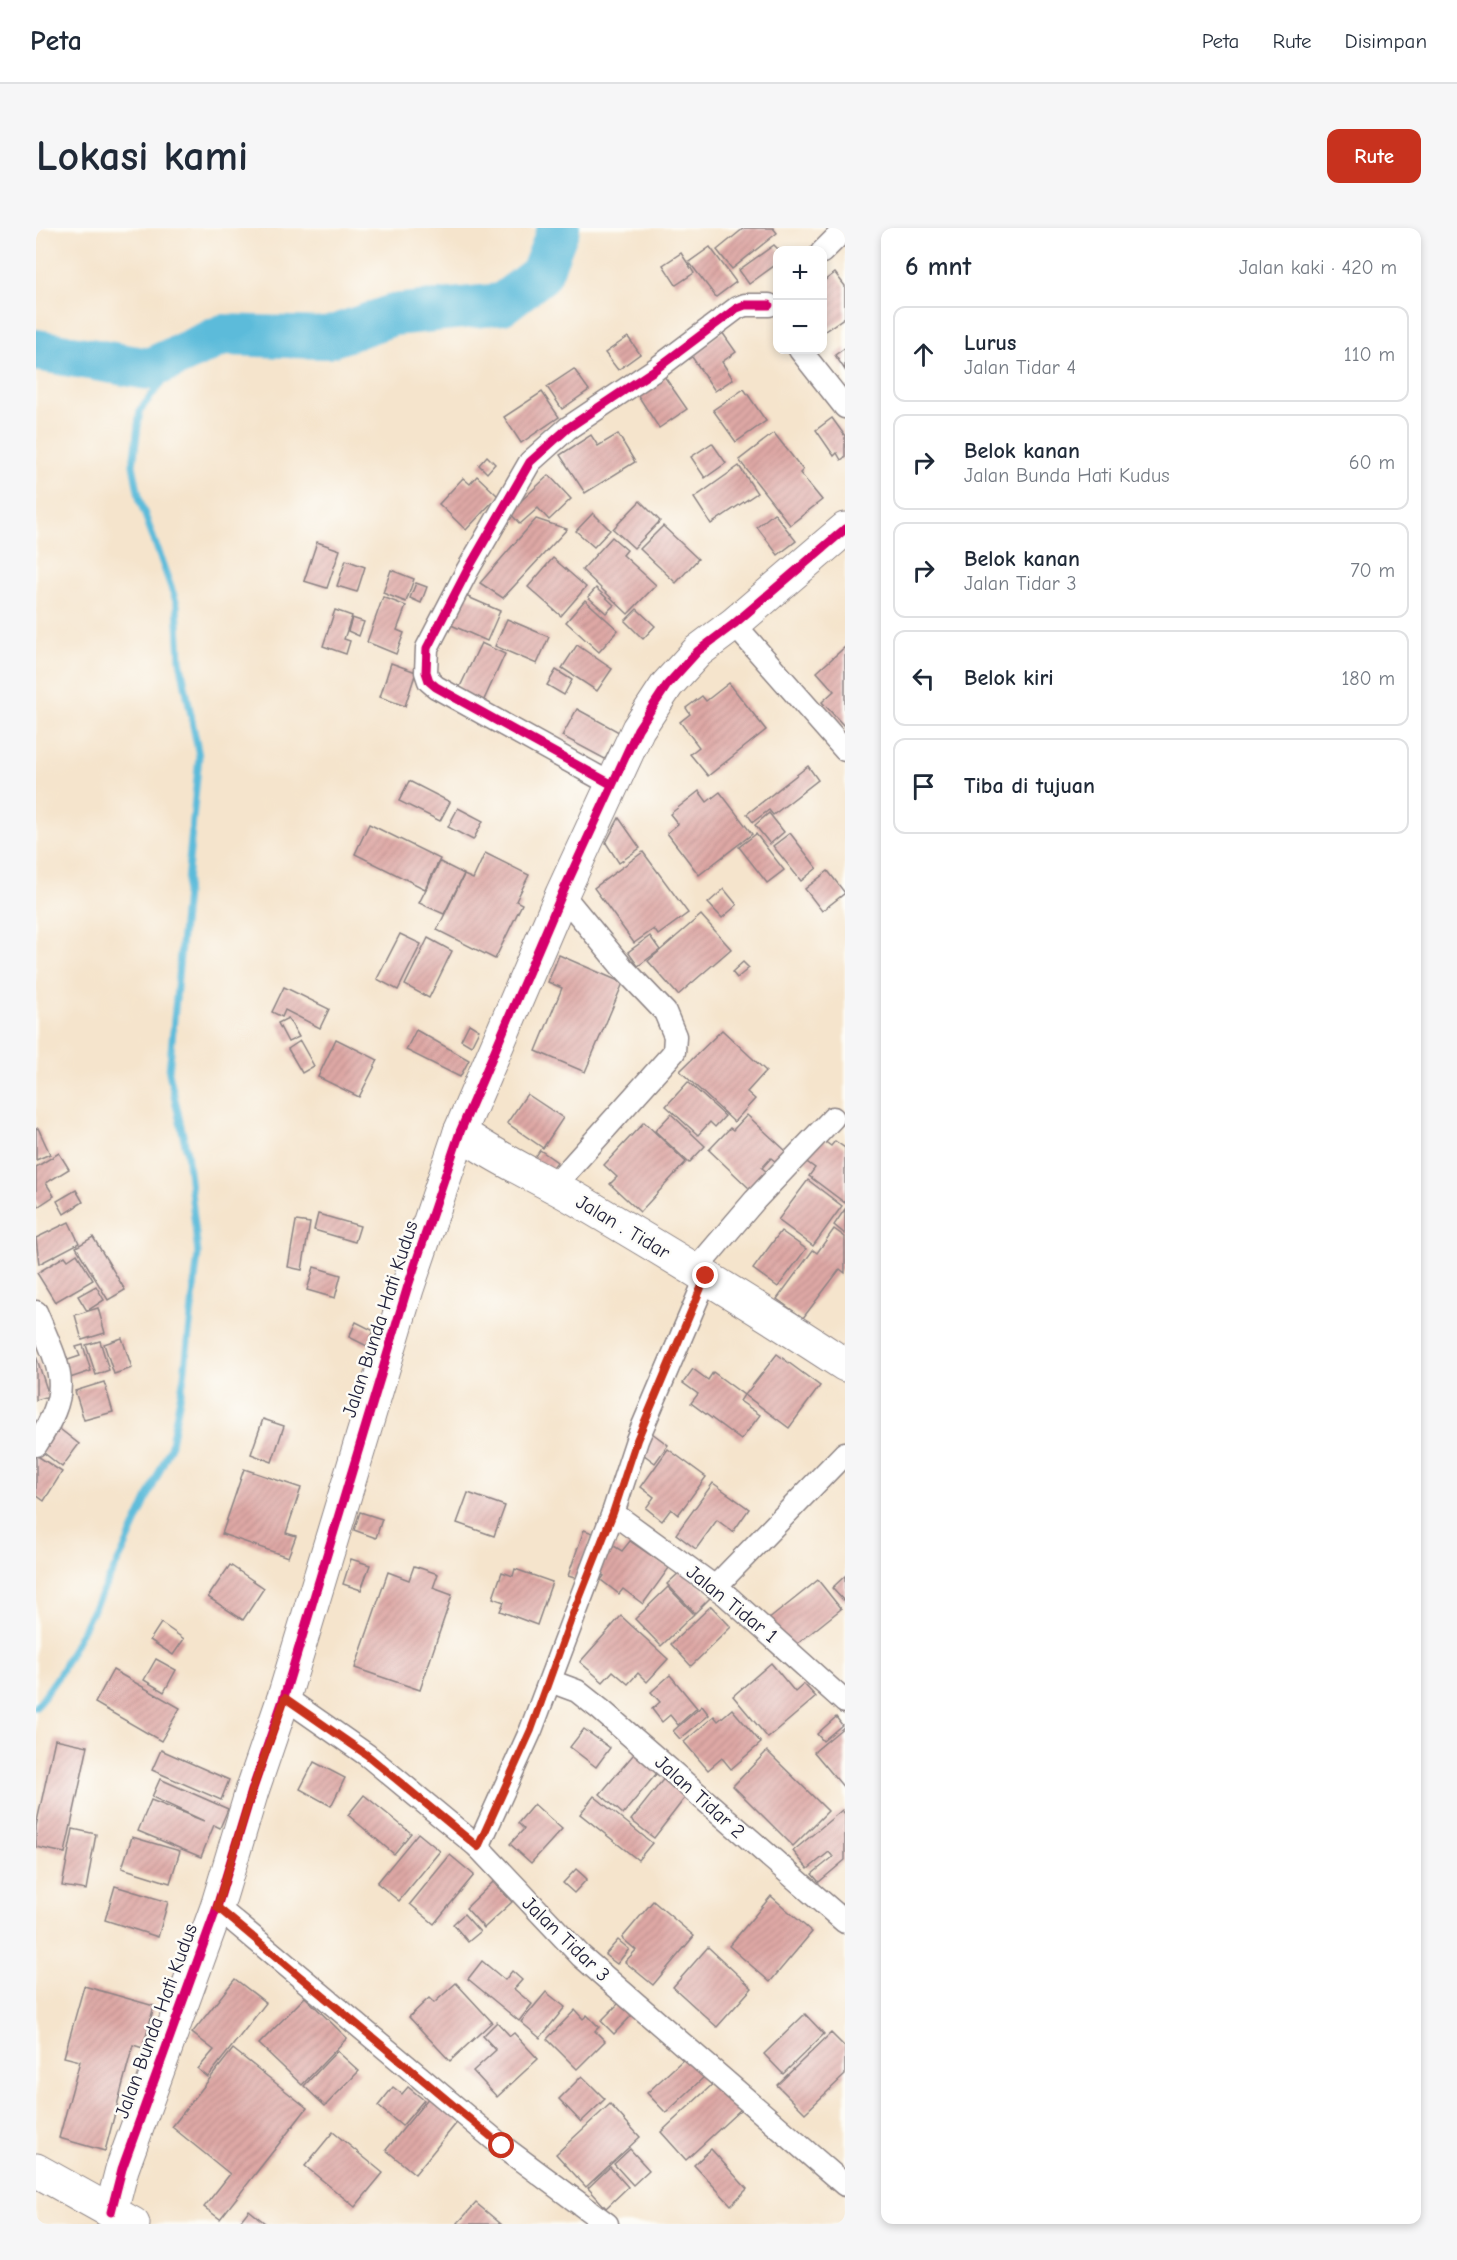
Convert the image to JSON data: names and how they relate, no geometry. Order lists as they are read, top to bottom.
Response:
{
  "streets": {
    "street": [
      "Jalan . Tidar",
      "Jalan Bunda Hati Kudus",
      "Jalan Tidar 1",
      "Jalan Tidar 2",
      "Jalan Tidar 3"
    ]
  },
  "crossings": [
    ["Jalan . Tidar", "Jalan Bunda Hati Kudus"],
    ["Jalan Bunda Hati Kudus", "Jalan Tidar 3"]
  ],
  "page": {
    "header": "Peta",
    "nav": ["Peta", "Rute", "Disimpan"],
    "buttons": "Rute",
    "title": "Lokasi kami",
    "heading": ["6 mnt", "Jalan kaki · 420 m"],
    "map_buttons": ["+", "−"],
    "list": [
      ["Lurus", "Jalan Tidar 4", "110 m"],
      ["Belok kanan", "Jalan Bunda Hati Kudus", "60 m"],
      ["Belok kanan", "Jalan Tidar 3", "70 m"],
      ["Belok kiri", "180 m"],
      "Tiba di tujuan"
    ]
  }
}
